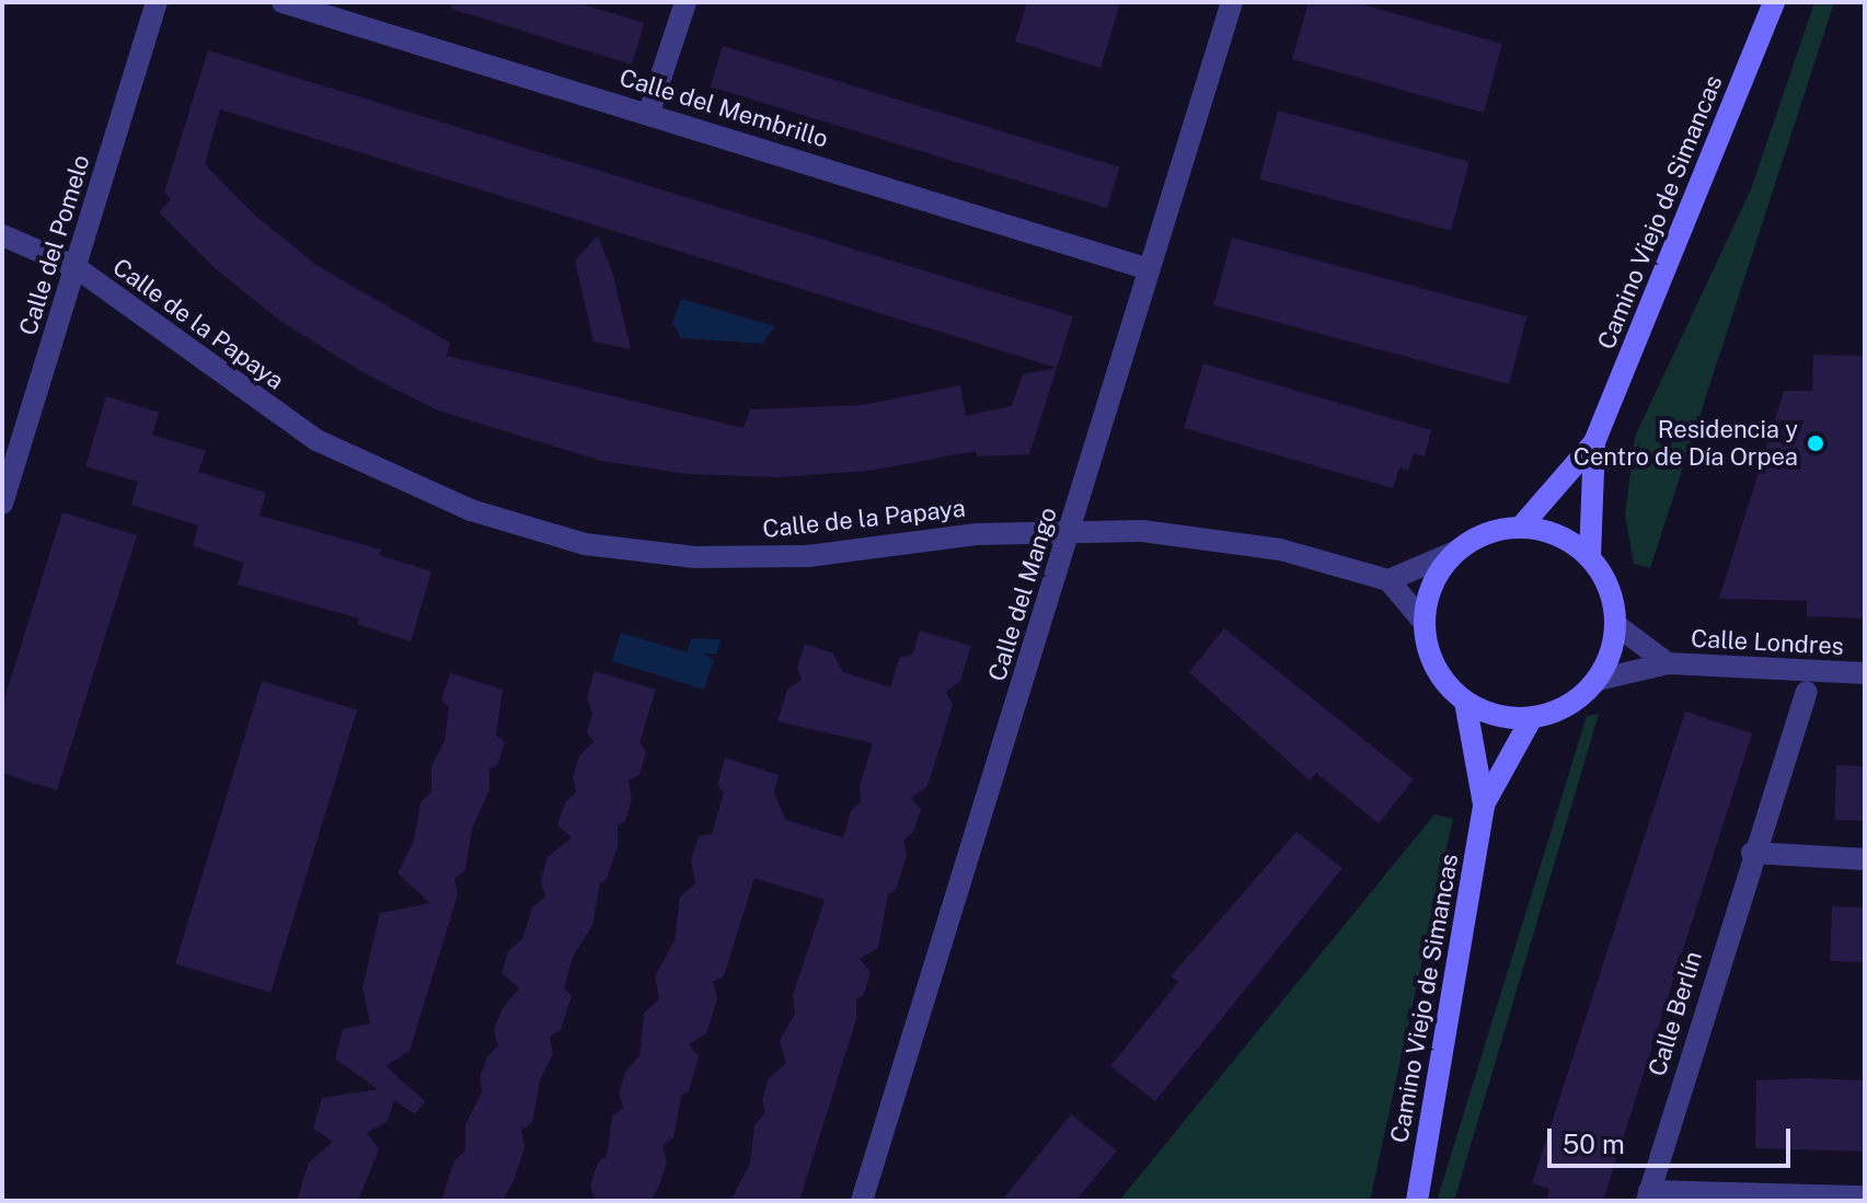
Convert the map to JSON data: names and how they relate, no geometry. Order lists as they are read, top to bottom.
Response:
{
  "streets": {
    "main road": ["Camino Viejo de Simancas"],
    "street": [
      "Calle del Membrillo",
      "Calle del Pomelo",
      "Calle de la Papaya",
      "Calle del Mango",
      "Calle Londres",
      "Calle Berlín"
    ]
  },
  "crossings": [
    ["Calle del Membrillo", "Calle del Mango"],
    ["Camino Viejo de Simancas", "Calle Londres"],
    ["Calle del Pomelo", "Calle de la Papaya"],
    ["Calle de la Papaya", "Calle del Mango"]
  ],
  "places": ["Residencia y Centro de Día Orpea"],
  "scale_bar": "50 m"
}
